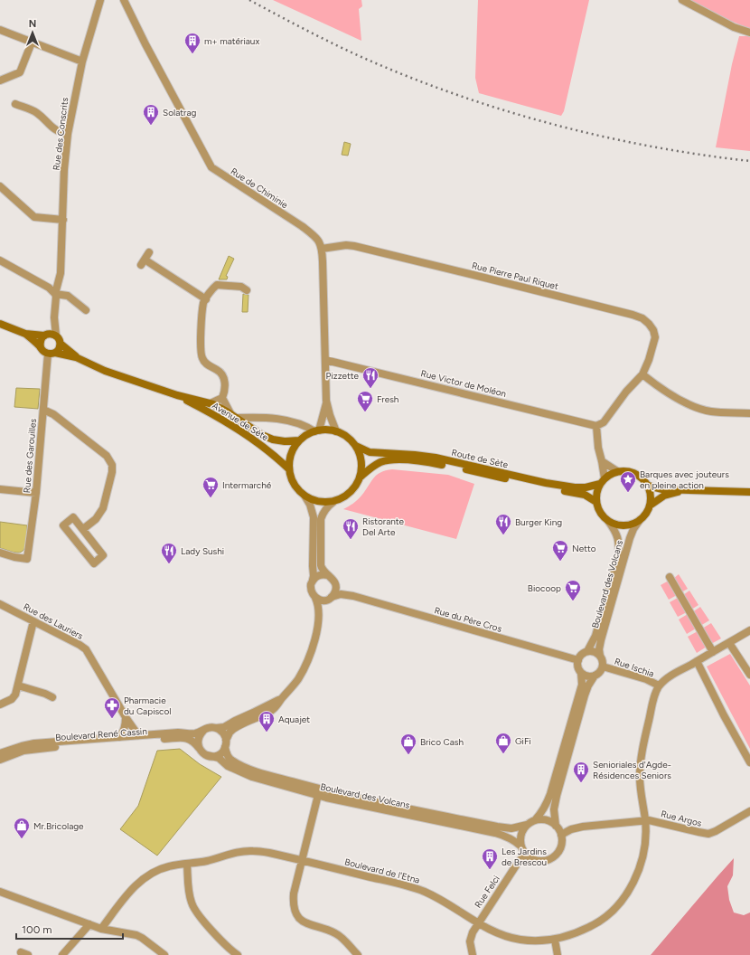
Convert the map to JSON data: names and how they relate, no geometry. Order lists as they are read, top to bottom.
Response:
{
  "streets": {
    "main road": ["Avenue de Sète", "Route de Sète"],
    "street": [
      "Rue des Conscrits",
      "Rue de Chiminie",
      "Rue Pierre Paul Riquet",
      "Rue Victor de Moléon",
      "Rue des Garouilles",
      "Boulevard des Volcans",
      "Rue du Père Cros",
      "Rue des Lauriers",
      "Rue Ischia",
      "Boulevard René Cassin",
      "Rue Argos",
      "Boulevard de l'Etna",
      "Rue Felci"
    ]
  },
  "crossings": [
    ["Rue de Chiminie", "Rue Pierre Paul Riquet"],
    ["Avenue de Sète", "Rue des Garouilles"],
    ["Avenue de Sète", "Route de Sète"],
    ["Route de Sète", "Boulevard des Volcans"],
    ["Boulevard des Volcans", "Rue du Père Cros"],
    ["Boulevard des Volcans", "Rue Ischia"],
    ["Boulevard des Volcans", "Boulevard René Cassin"],
    ["Boulevard des Volcans", "Rue Argos"],
    ["Boulevard des Volcans", "Rue Felci"],
    ["Rue du Père Cros", "Rue Ischia"],
    ["Rue des Lauriers", "Boulevard René Cassin"],
    ["Rue Ischia", "Boulevard de l'Etna"],
    ["Rue Argos", "Boulevard de l'Etna"],
    ["Rue Argos", "Rue Felci"],
    ["Boulevard de l'Etna", "Rue Felci"]
  ],
  "places": {
    "building": [
      "m+ matériaux",
      "Solatrag",
      "Aquajet",
      "Senioriales d'Agde- Résidences Seniors",
      "Les Jardins de Brescou"
    ],
    "restaurant": [
      "Pizzette",
      "Burger King",
      "Ristorante Del Arte",
      "Lady Sushi"
    ],
    "supermarket": [
      "Fresh",
      "Intermarché",
      "Netto",
      "Biocoop"
    ],
    "place": ["Barques avec jouteurs en pleine action"],
    "pharmacy": ["Pharmacie du Capiscol"],
    "shop": ["GiFi", "Brico Cash", "Mr.Bricolage"]
  },
  "scale_bar": "100 m",
  "north": "top"
}
